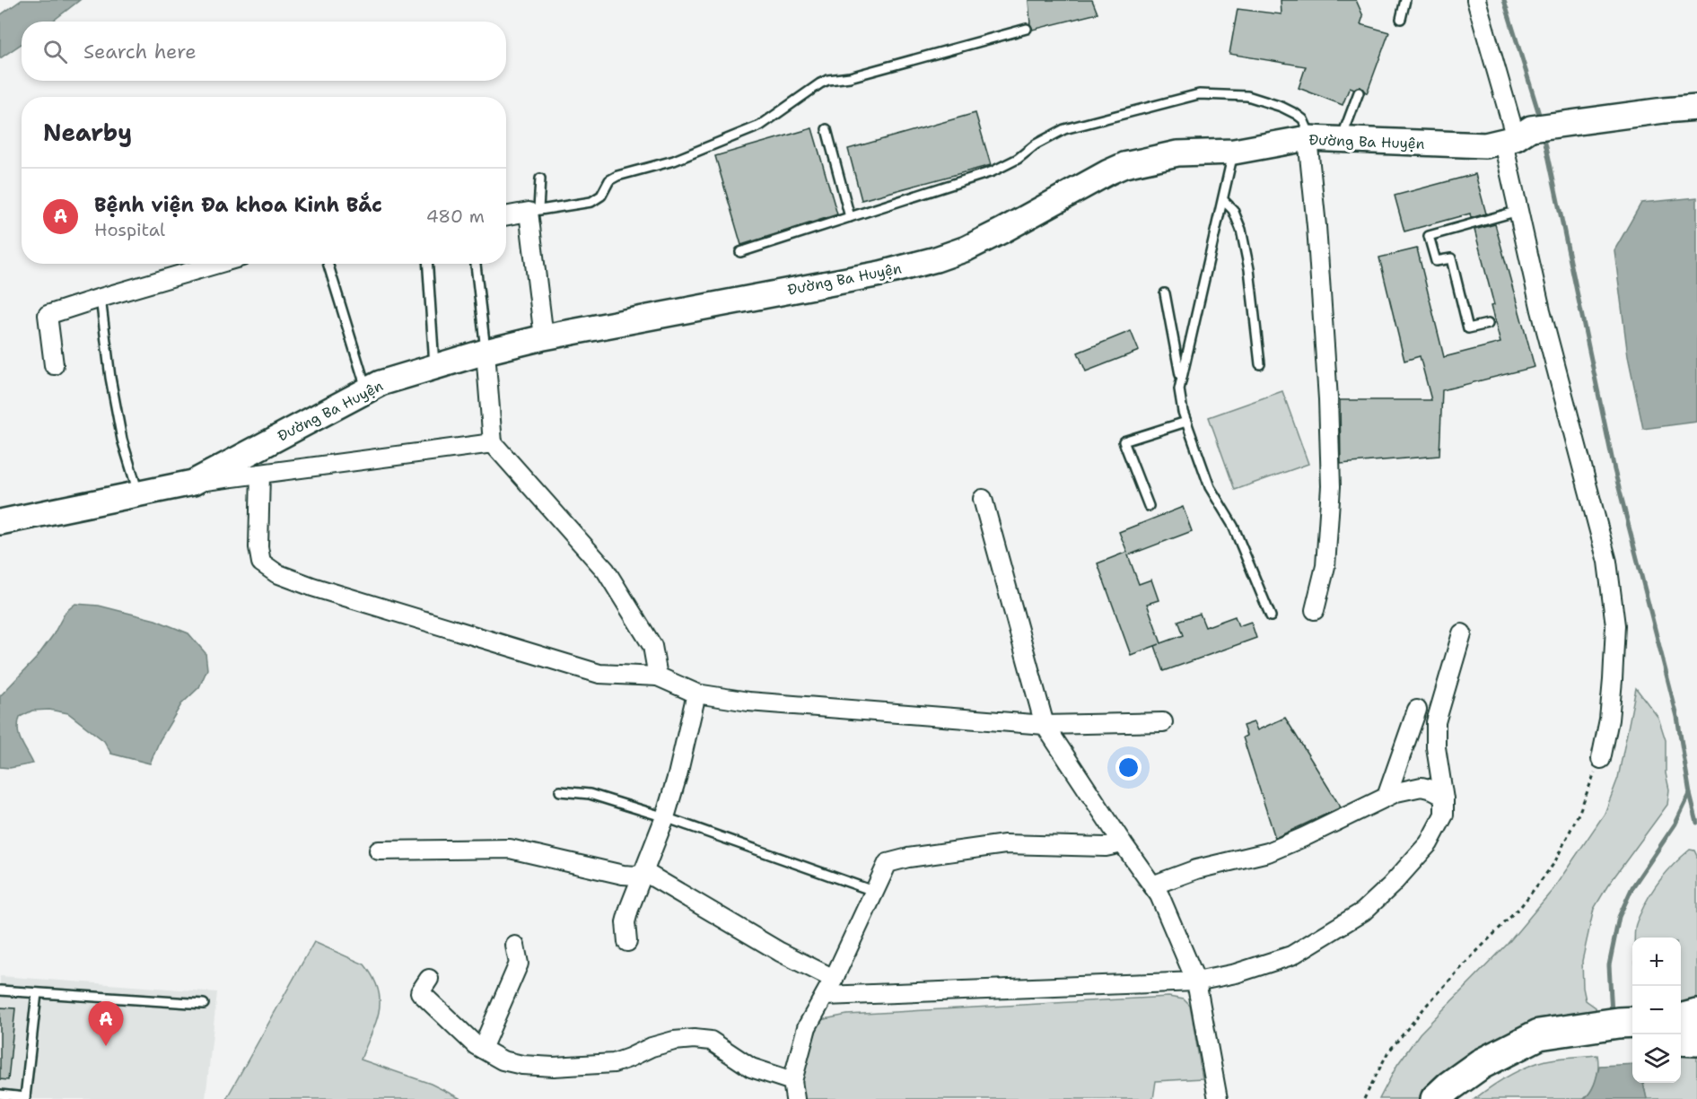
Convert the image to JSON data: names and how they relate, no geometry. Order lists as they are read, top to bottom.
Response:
{
  "streets": {
    "street": ["Đường Ba Huyện"]
  },
  "page": {
    "search": "Search here",
    "heading": "Nearby",
    "list": [
      {
        "mark": "A",
        "name": "Bệnh viện Đa khoa Kinh Bắc",
        "note": "Hospital",
        "value": "480 m"
      }
    ],
    "map_buttons": ["+", "−"],
    "pins": "A"
  }
}
